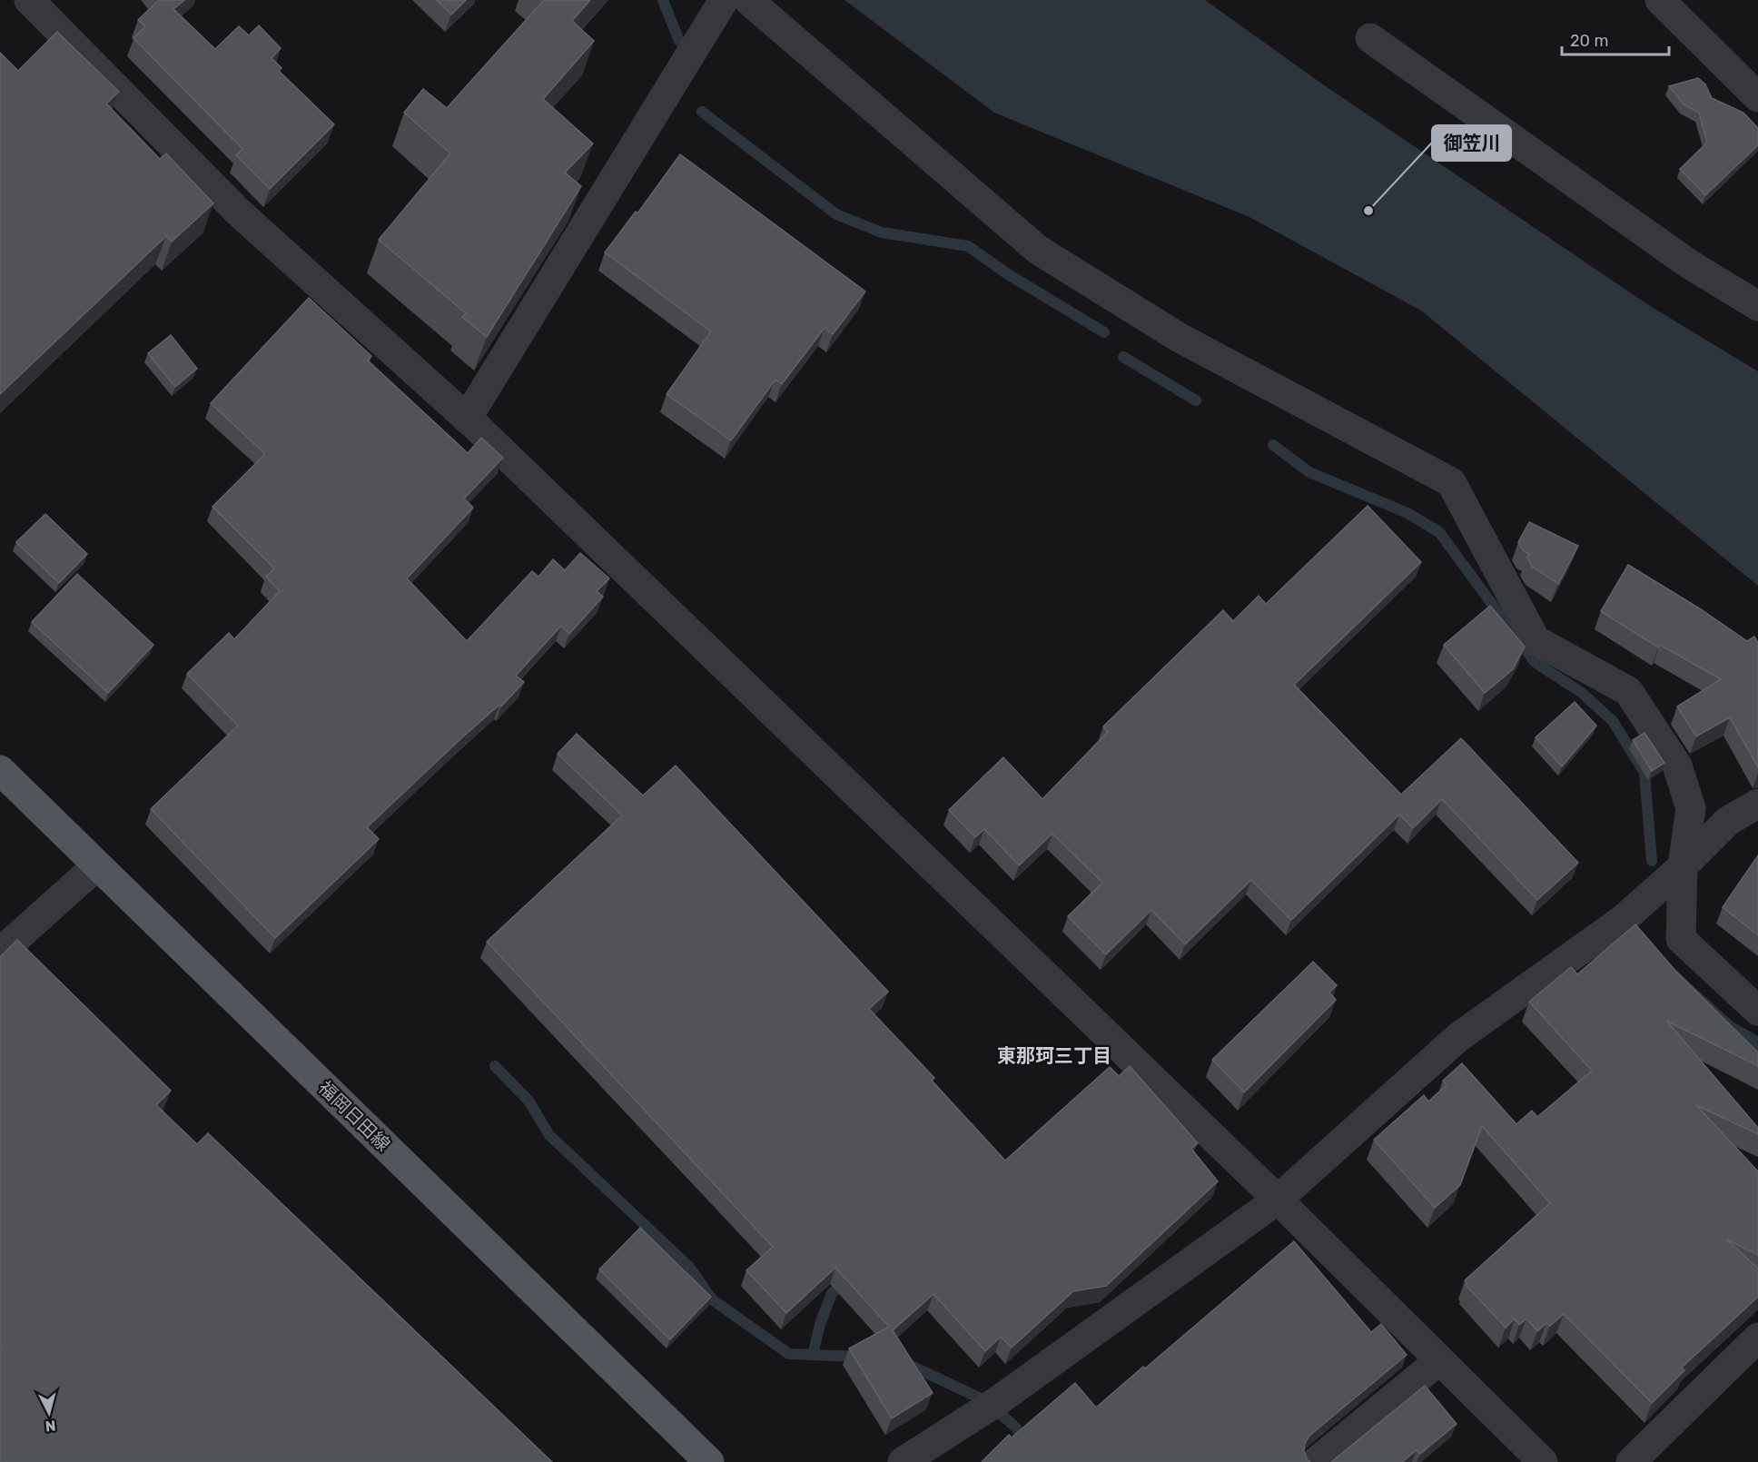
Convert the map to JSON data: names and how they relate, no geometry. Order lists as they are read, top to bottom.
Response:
{
  "streets": {
    "main road": ["福岡日田線"]
  },
  "districts": ["東那珂三丁目"],
  "places": ["御笠川"],
  "scale_bar": "20 m",
  "north": "bottom"
}
